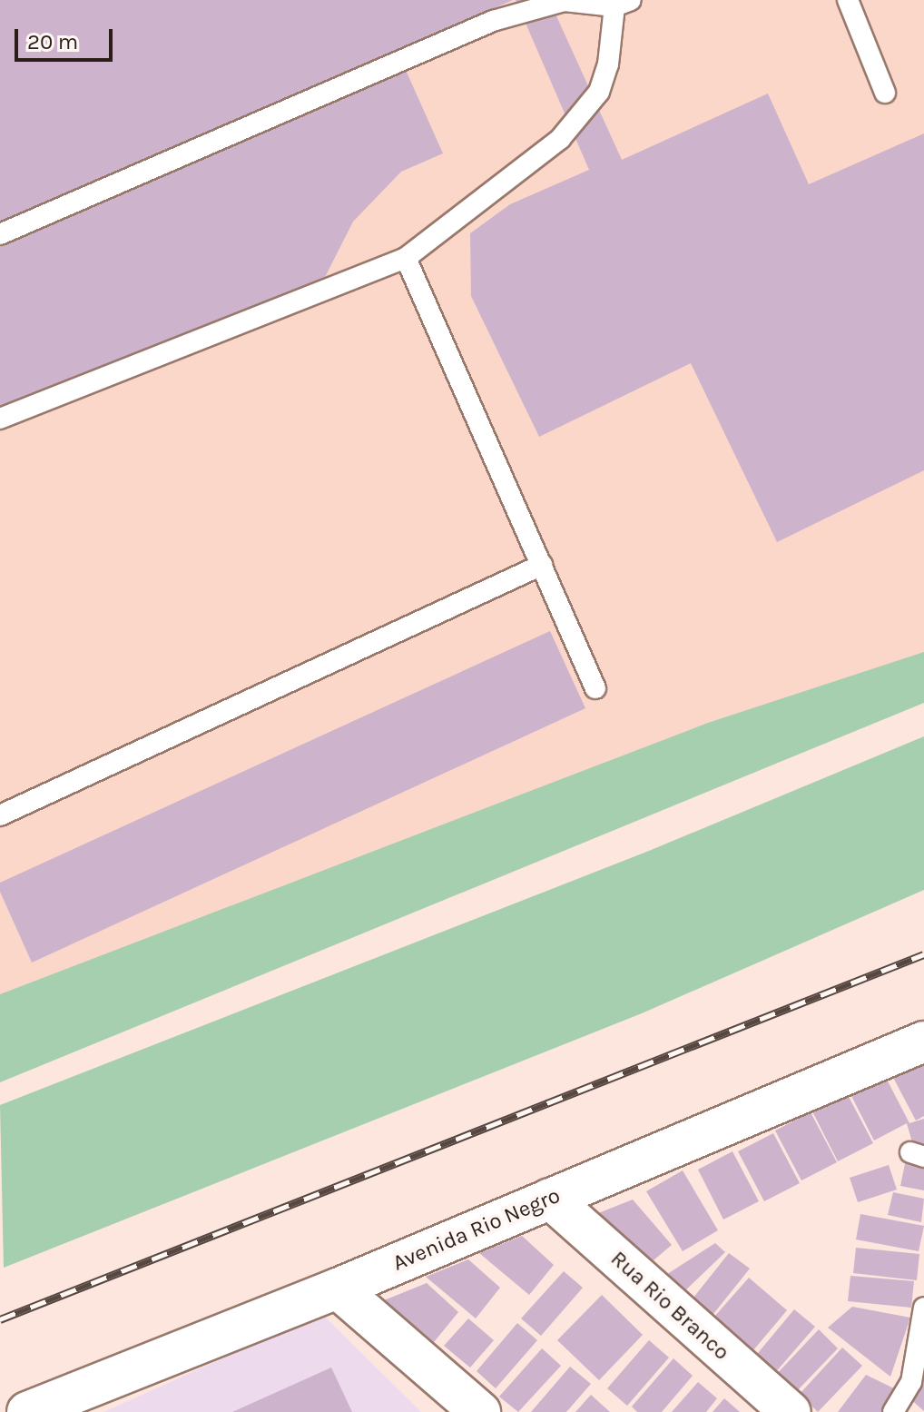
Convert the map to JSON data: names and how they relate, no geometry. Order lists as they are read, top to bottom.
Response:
{
  "streets": {
    "street": ["Avenida Rio Negro", "Rua Rio Branco"]
  },
  "crossings": [
    ["Avenida Rio Negro", "Rua Rio Branco"]
  ],
  "scale_bar": "20 m"
}
